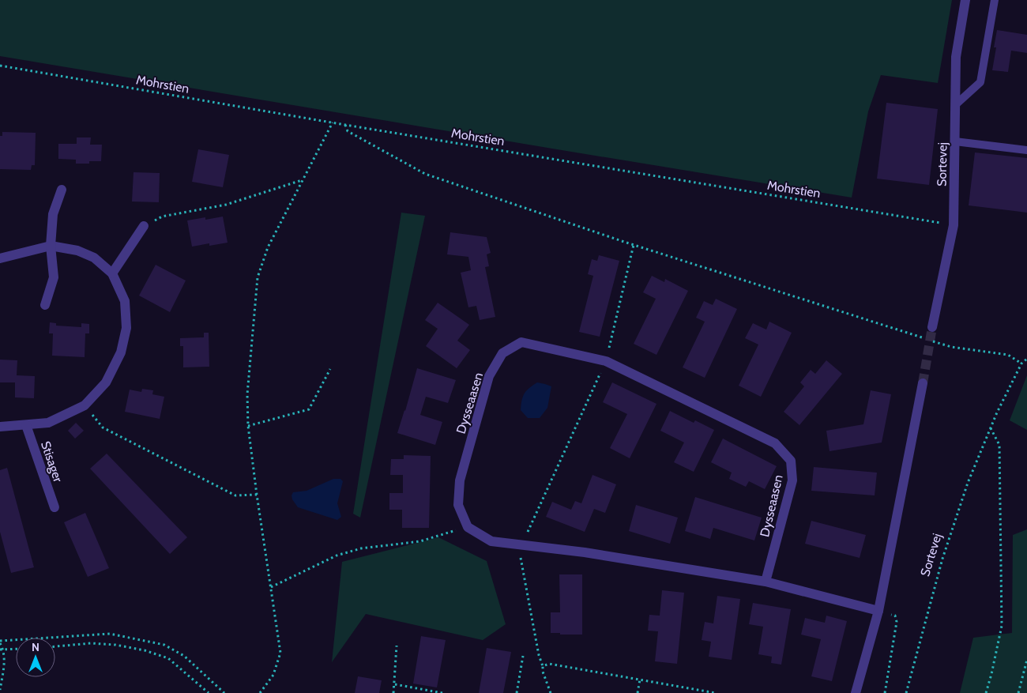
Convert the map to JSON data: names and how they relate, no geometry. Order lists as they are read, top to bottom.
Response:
{
  "streets": {
    "street": ["Sortevej", "Dysseaasen", "Stisager"],
    "path": ["Mohrstien"]
  },
  "crossings": [
    ["Mohrstien", "Sortevej"]
  ],
  "north": "top"
}
